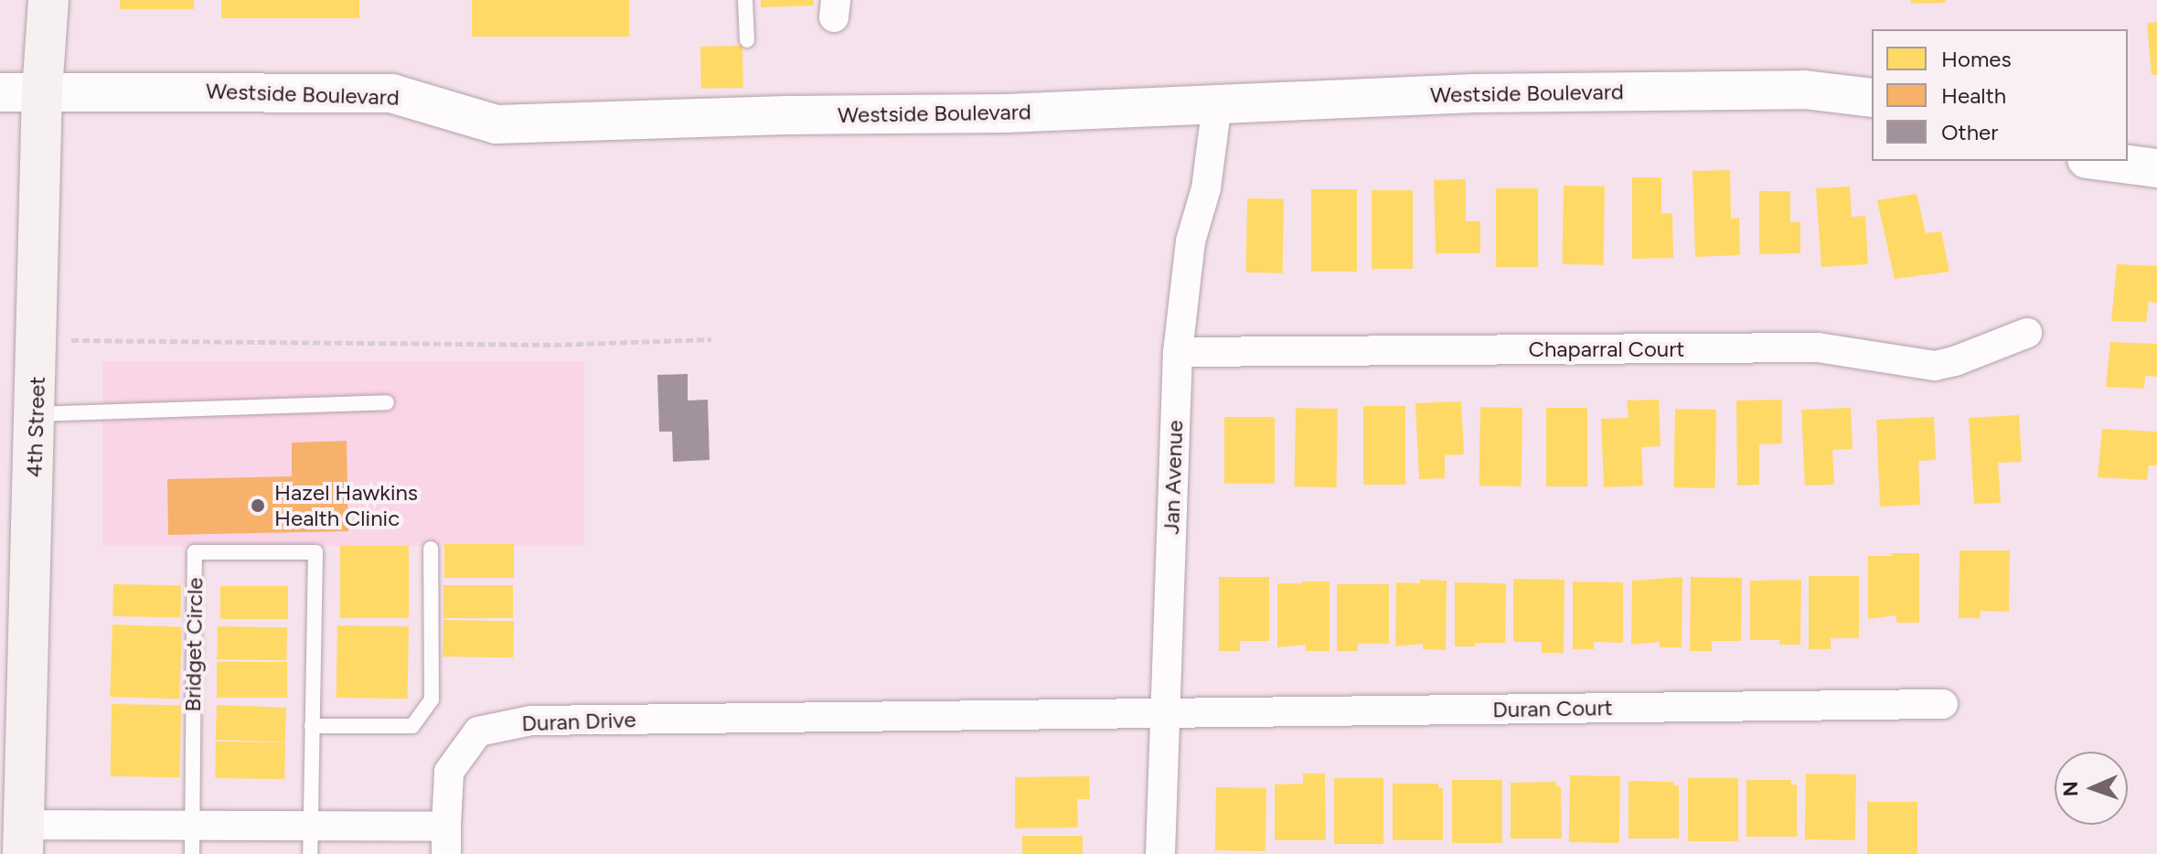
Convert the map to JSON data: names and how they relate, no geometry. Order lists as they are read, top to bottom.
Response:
{
  "streets": {
    "main road": ["4th Street"],
    "street": [
      "Westside Boulevard",
      "Chaparral Court",
      "Jan Avenue",
      "Duran Court",
      "Duran Drive"
    ],
    "lane": ["Bridget Circle"]
  },
  "crossings": [
    ["Westside Boulevard", "4th Street"],
    ["Westside Boulevard", "Jan Avenue"],
    ["Chaparral Court", "Jan Avenue"],
    ["4th Street", "Duran Drive"],
    ["Jan Avenue", "Duran Court"],
    ["Jan Avenue", "Duran Drive"],
    ["Bridget Circle", "Duran Drive"],
    ["Duran Court", "Duran Drive"]
  ],
  "places": ["Hazel Hawkins Health Clinic"],
  "legend": ["Homes", "Health", "Other"],
  "north": "left"
}
